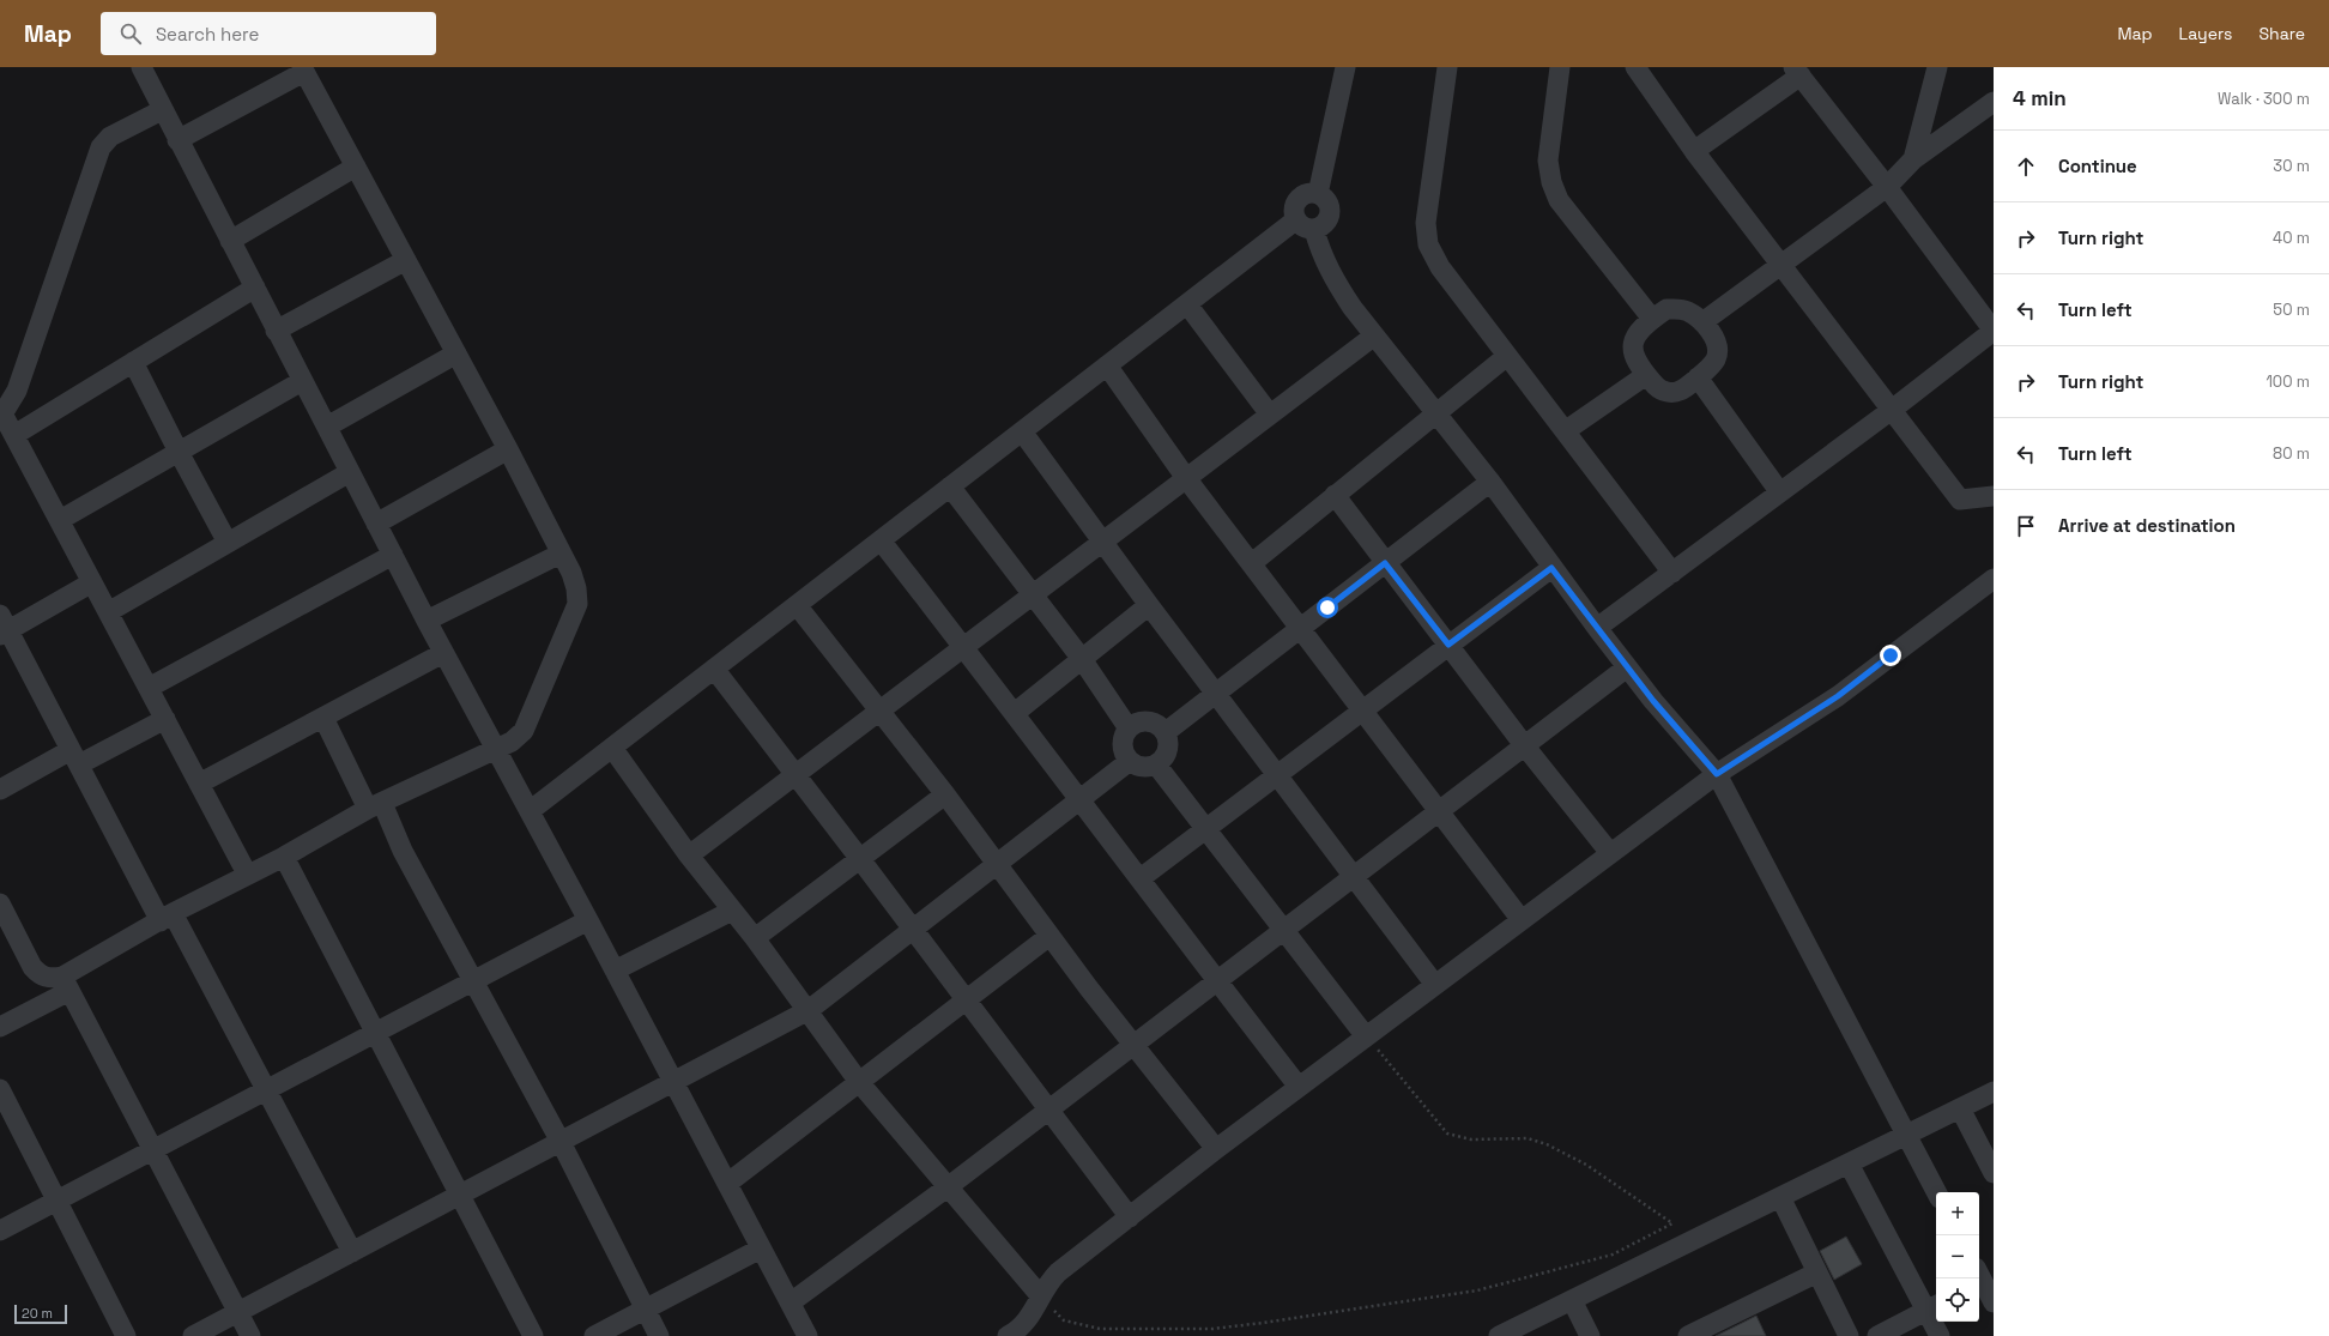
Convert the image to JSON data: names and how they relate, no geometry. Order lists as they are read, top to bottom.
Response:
{
  "scale_bar": "20 m",
  "page": {
    "header": "Map",
    "search": "Search here",
    "nav": ["Map", "Layers", "Share"],
    "heading": ["4 min", "Walk · 300 m"],
    "list": [
      ["Continue", "30 m"],
      ["Turn right", "40 m"],
      ["Turn left", "50 m"],
      ["Turn right", "100 m"],
      ["Turn left", "80 m"],
      "Arrive at destination"
    ],
    "map_buttons": ["+", "−"],
    "scale": "20 m"
  }
}
